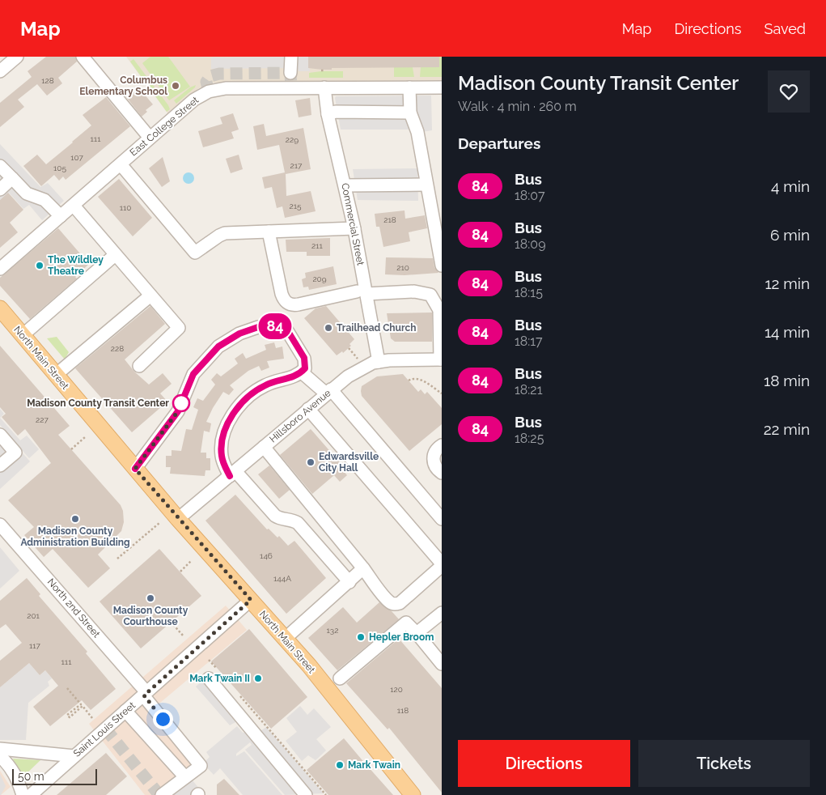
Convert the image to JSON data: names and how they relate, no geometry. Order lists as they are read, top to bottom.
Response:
{
  "streets": {
    "main road": ["North Main Street"],
    "street": [
      "East College Street",
      "Commercial Street",
      "Hillsboro Avenue",
      "North 2nd Street",
      "Saint Louis Street"
    ]
  },
  "crossings": [
    ["East College Street", "Commercial Street"],
    ["Commercial Street", "Hillsboro Avenue"],
    ["North Main Street", "Hillsboro Avenue"],
    ["North Main Street", "Saint Louis Street"],
    ["North 2nd Street", "Saint Louis Street"]
  ],
  "places": [
    "Columbus Elementary School",
    "The Wildley Theatre",
    "Trailhead Church",
    "Madison County Transit Center",
    "Edwardsville City Hall",
    "Madison County Administration Building",
    "Madison County Courthouse",
    "Hepler Broom",
    "Mark Twain II",
    "Mark Twain"
  ],
  "lines": ["bus line 84"],
  "house_numbers": [
    "128",
    "111",
    "229",
    "107",
    "217",
    "105",
    "215",
    "110",
    "218",
    "211",
    "210",
    "209",
    "228",
    "227",
    "146",
    "144A",
    "201",
    "132",
    "117",
    "111",
    "120",
    "118"
  ],
  "scale_bar": "50 m",
  "page": {
    "header": "Map",
    "nav": ["Map", "Directions", "Saved"],
    "on_map": "84",
    "heading": [
      ["Madison County Transit Center", "Walk · 4 min · 260 m"],
      "Departures"
    ],
    "list": [
      {
        "mark": "84",
        "name": "Bus",
        "note": "18:07",
        "value": "4 min"
      },
      {
        "mark": "84",
        "name": "Bus",
        "note": "18:09",
        "value": "6 min"
      },
      {
        "mark": "84",
        "name": "Bus",
        "note": "18:15",
        "value": "12 min"
      },
      {
        "mark": "84",
        "name": "Bus",
        "note": "18:17",
        "value": "14 min"
      },
      {
        "mark": "84",
        "name": "Bus",
        "note": "18:21",
        "value": "18 min"
      },
      {
        "mark": "84",
        "name": "Bus",
        "note": "18:25",
        "value": "22 min"
      }
    ],
    "buttons": ["Directions", "Tickets"],
    "scale": "50 m"
  }
}
